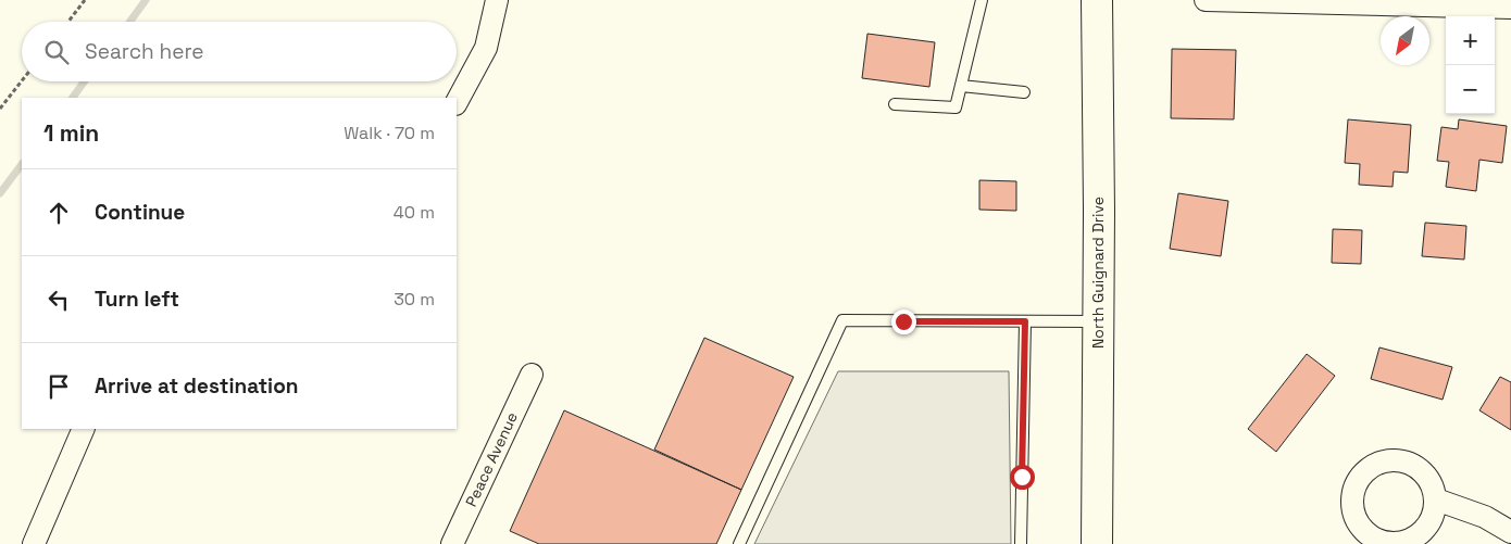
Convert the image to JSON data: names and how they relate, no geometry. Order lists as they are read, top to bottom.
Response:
{
  "streets": {
    "highway": ["North Guignard Drive"],
    "street": ["Peace Avenue"]
  },
  "north": "bottom left",
  "page": {
    "map_buttons": ["+", "−"],
    "search": "Search here",
    "heading": ["1 min", "Walk · 70 m"],
    "list": [
      ["Continue", "40 m"],
      ["Turn left", "30 m"],
      "Arrive at destination"
    ]
  }
}
